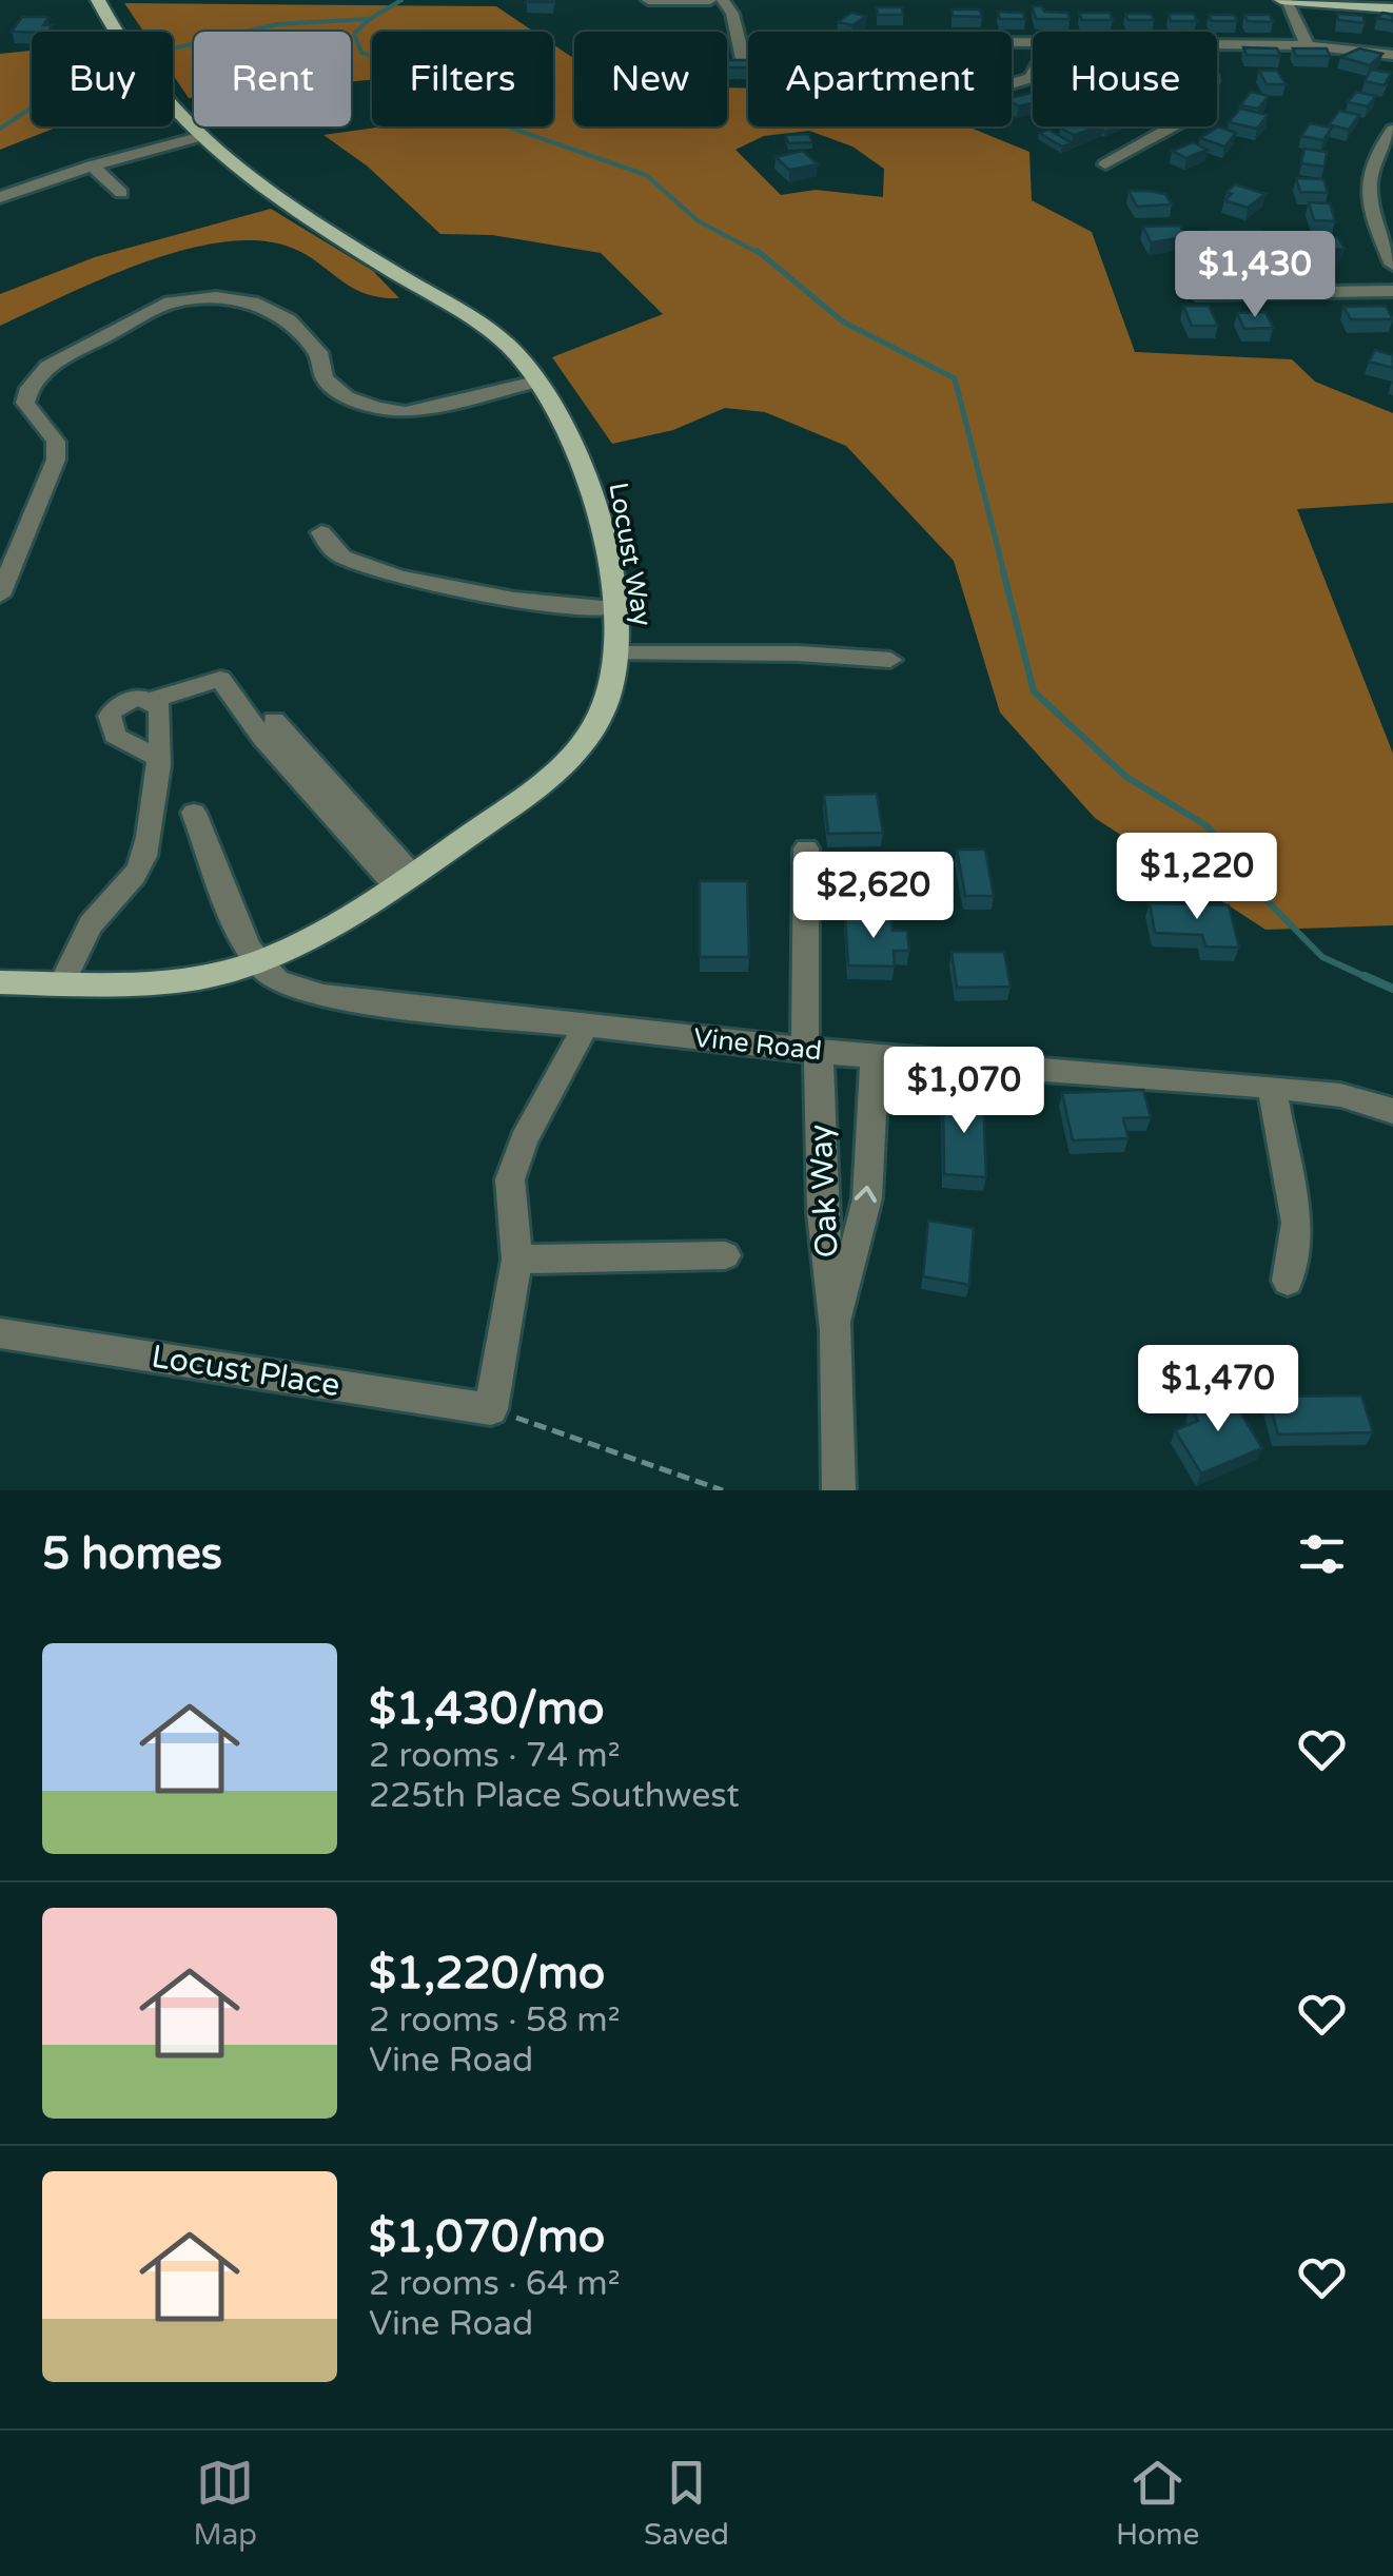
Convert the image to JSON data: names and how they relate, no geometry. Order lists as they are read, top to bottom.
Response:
{
  "streets": {
    "main road": ["Locust Way"],
    "street": ["Vine Road", "Oak Way", "Locust Place"]
  },
  "crossings": [
    ["Locust Way", "Vine Road"],
    ["Vine Road", "Oak Way"]
  ],
  "page": {
    "chip": [
      "Buy",
      "Rent",
      "Filters",
      "New",
      "Apartment",
      "House"
    ],
    "price": [
      "$1,430",
      "$1,220",
      "$2,620",
      "$1,070",
      "$1,470"
    ],
    "heading": "5 homes",
    "list": [
      {
        "name": "$1,430/mo",
        "note": "2 rooms · 74 m² · 225th Place Southwest"
      },
      {
        "name": "$1,220/mo",
        "note": "2 rooms · 58 m² · Vine Road"
      },
      {
        "name": "$1,070/mo",
        "note": "2 rooms · 64 m² · Vine Road"
      }
    ],
    "tabs": ["Map", "Saved", "Home"]
  }
}
